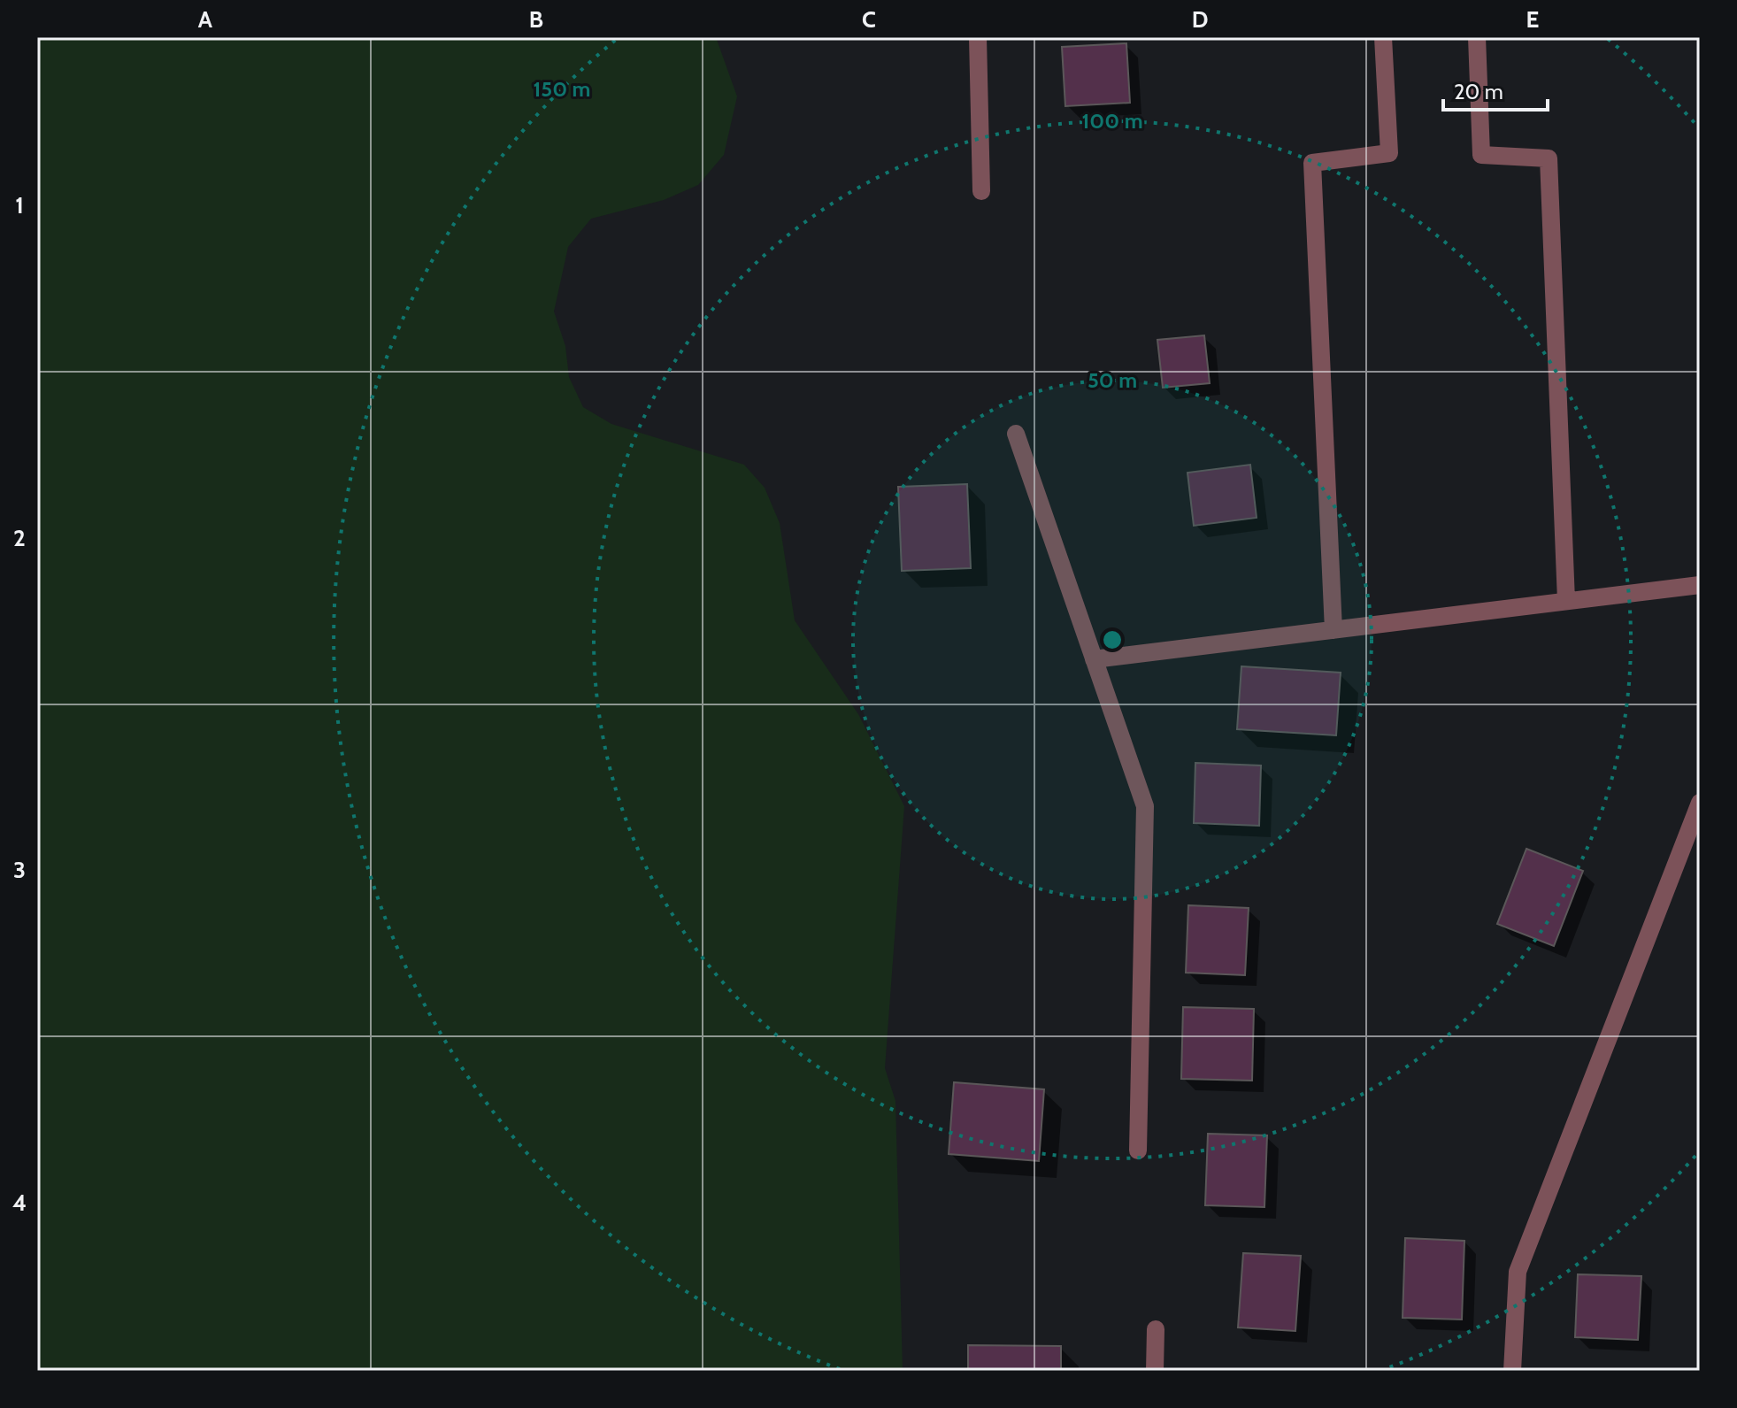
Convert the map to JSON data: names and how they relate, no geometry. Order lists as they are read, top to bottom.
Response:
{
  "scale_bar": "20 m",
  "grid": {
    "columns": [
      "A",
      "B",
      "C",
      "D",
      "E"
    ],
    "rows": [
      "1",
      "2",
      "3",
      "4"
    ]
  },
  "rings": ["150 m", "100 m", "50 m"]
}
